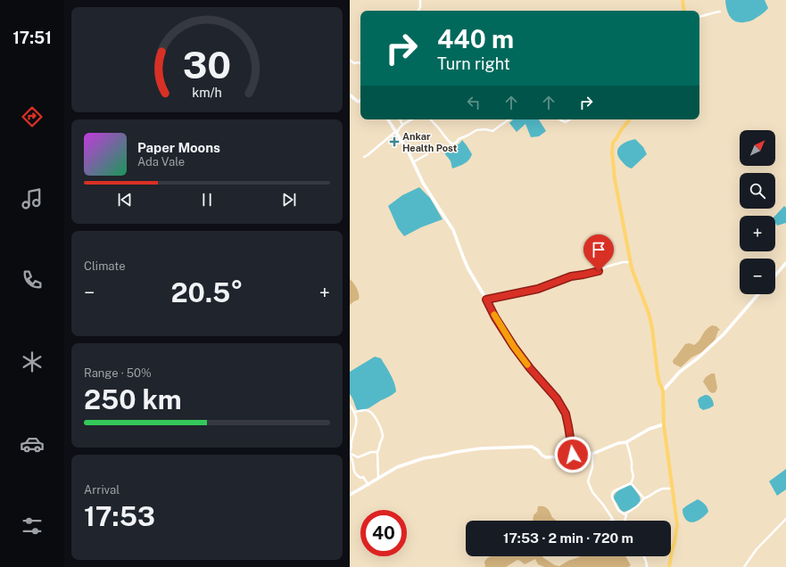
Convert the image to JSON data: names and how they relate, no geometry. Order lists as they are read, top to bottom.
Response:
{
  "places": {
    "health": ["Ankar Health Post"]
  },
  "north": "top right",
  "page": {
    "tabs": "17:51",
    "turn": ["440 m", "Turn right"],
    "map_buttons": ["+", "−"],
    "song": ["Paper Moons", "Ada Vale"],
    "tile": [
      "Climate",
      ["Range · 50%", "250 km"],
      ["Arrival", "17:53"]
    ],
    "heat": ["−", "20.5°", "+"],
    "limit": "40",
    "trip": "17:53 · 2 min · 720 m",
    "gauge": ["30", "km/h"]
  }
}
